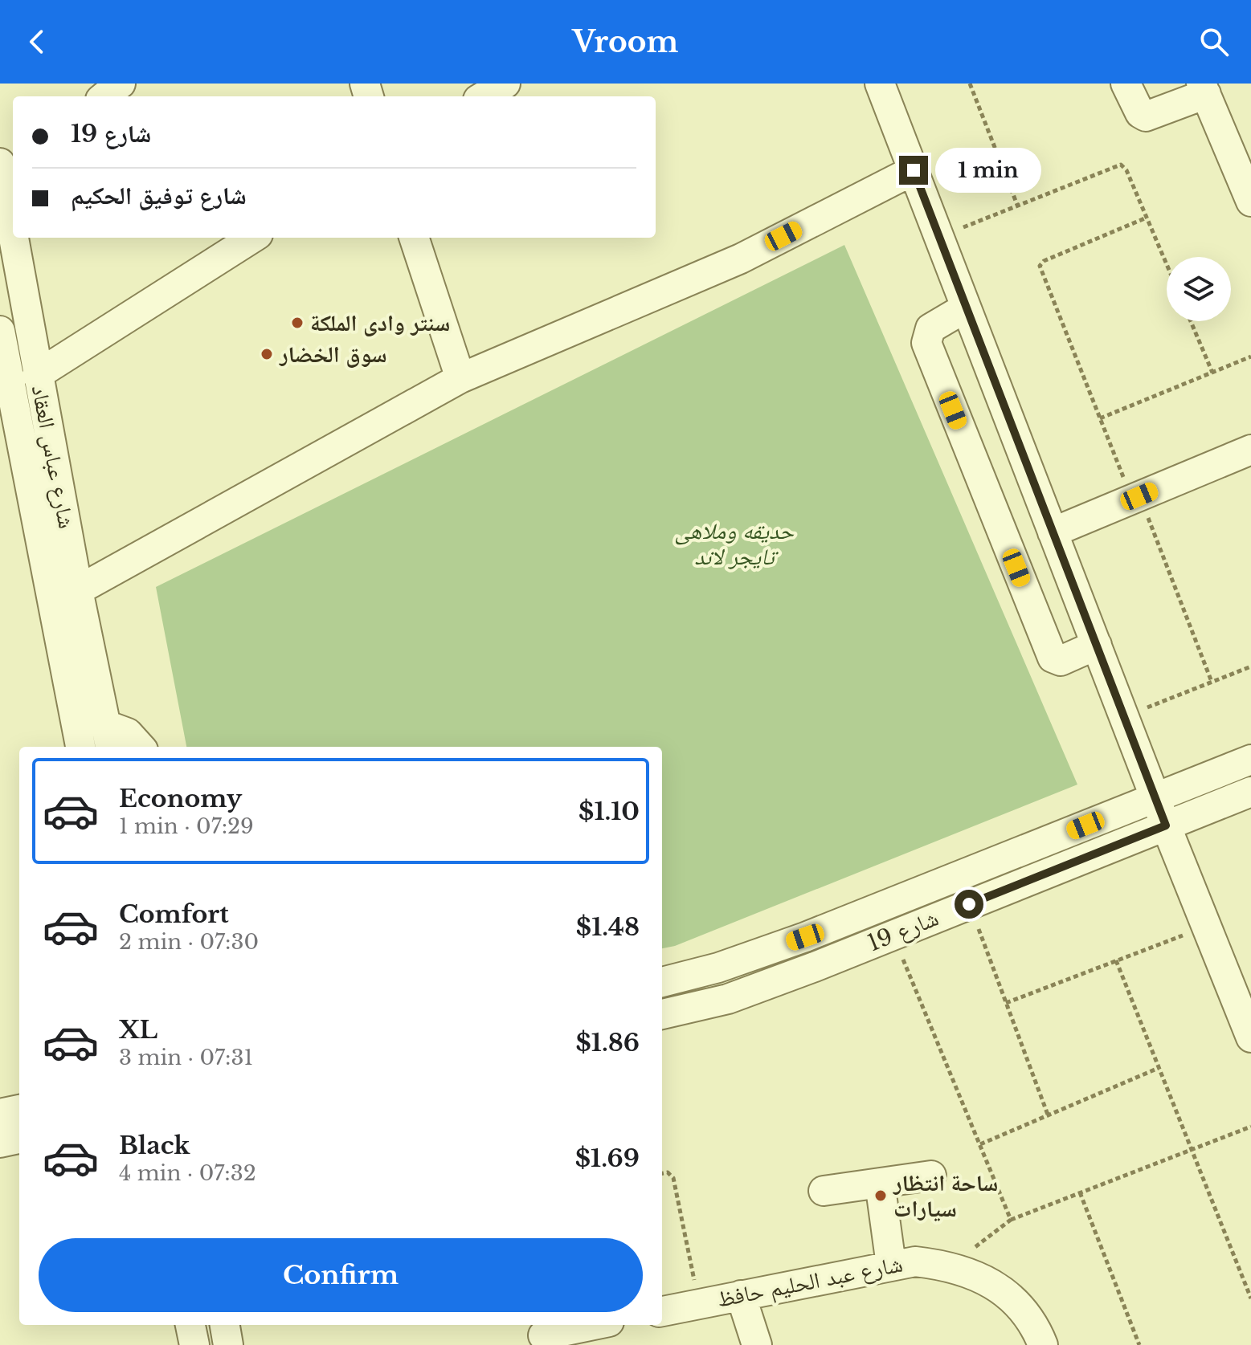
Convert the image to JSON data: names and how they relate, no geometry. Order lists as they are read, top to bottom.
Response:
{
  "streets": {
    "street": ["شارع عباس العقاد", "شارع 19", "شارع عبد الحليم حافظ"]
  },
  "parks": ["حديقه وملاهى تايجر لاند"],
  "places": ["سنتر وادى الملكة", "سوق الخضار", "ساحة انتظار سيارات"],
  "page": {
    "header": "Vroom",
    "banner": ["شارع 19", "شارع توفيق الحكيم"],
    "bubble": "1 min",
    "list": [
      {
        "name": "Economy",
        "note": "1 min · 07:29",
        "value": "$1.10"
      },
      {
        "name": "Comfort",
        "note": "2 min · 07:30",
        "value": "$1.48"
      },
      {
        "name": "XL",
        "note": "3 min · 07:31",
        "value": "$1.86"
      },
      {
        "name": "Black",
        "note": "4 min · 07:32",
        "value": "$1.69"
      }
    ],
    "buttons": "Confirm"
  }
}
